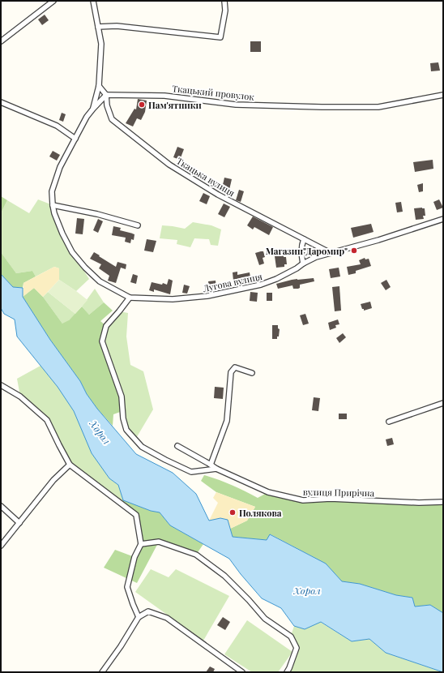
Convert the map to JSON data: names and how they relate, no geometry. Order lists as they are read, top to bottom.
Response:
{
  "streets": {
    "street": [
      "Ткацький провулок",
      "Ткацька вулиця",
      "Лугова вулиця",
      "вулиця Прирічна"
    ]
  },
  "crossings": [
    ["Ткацький провулок", "Ткацька вулиця"],
    ["Ткацька вулиця", "Лугова вулиця"]
  ],
  "water": ["Хорол"],
  "places": ["Пам'ятники", "Магазин\"Даромир\"", "Полякова"]
}
